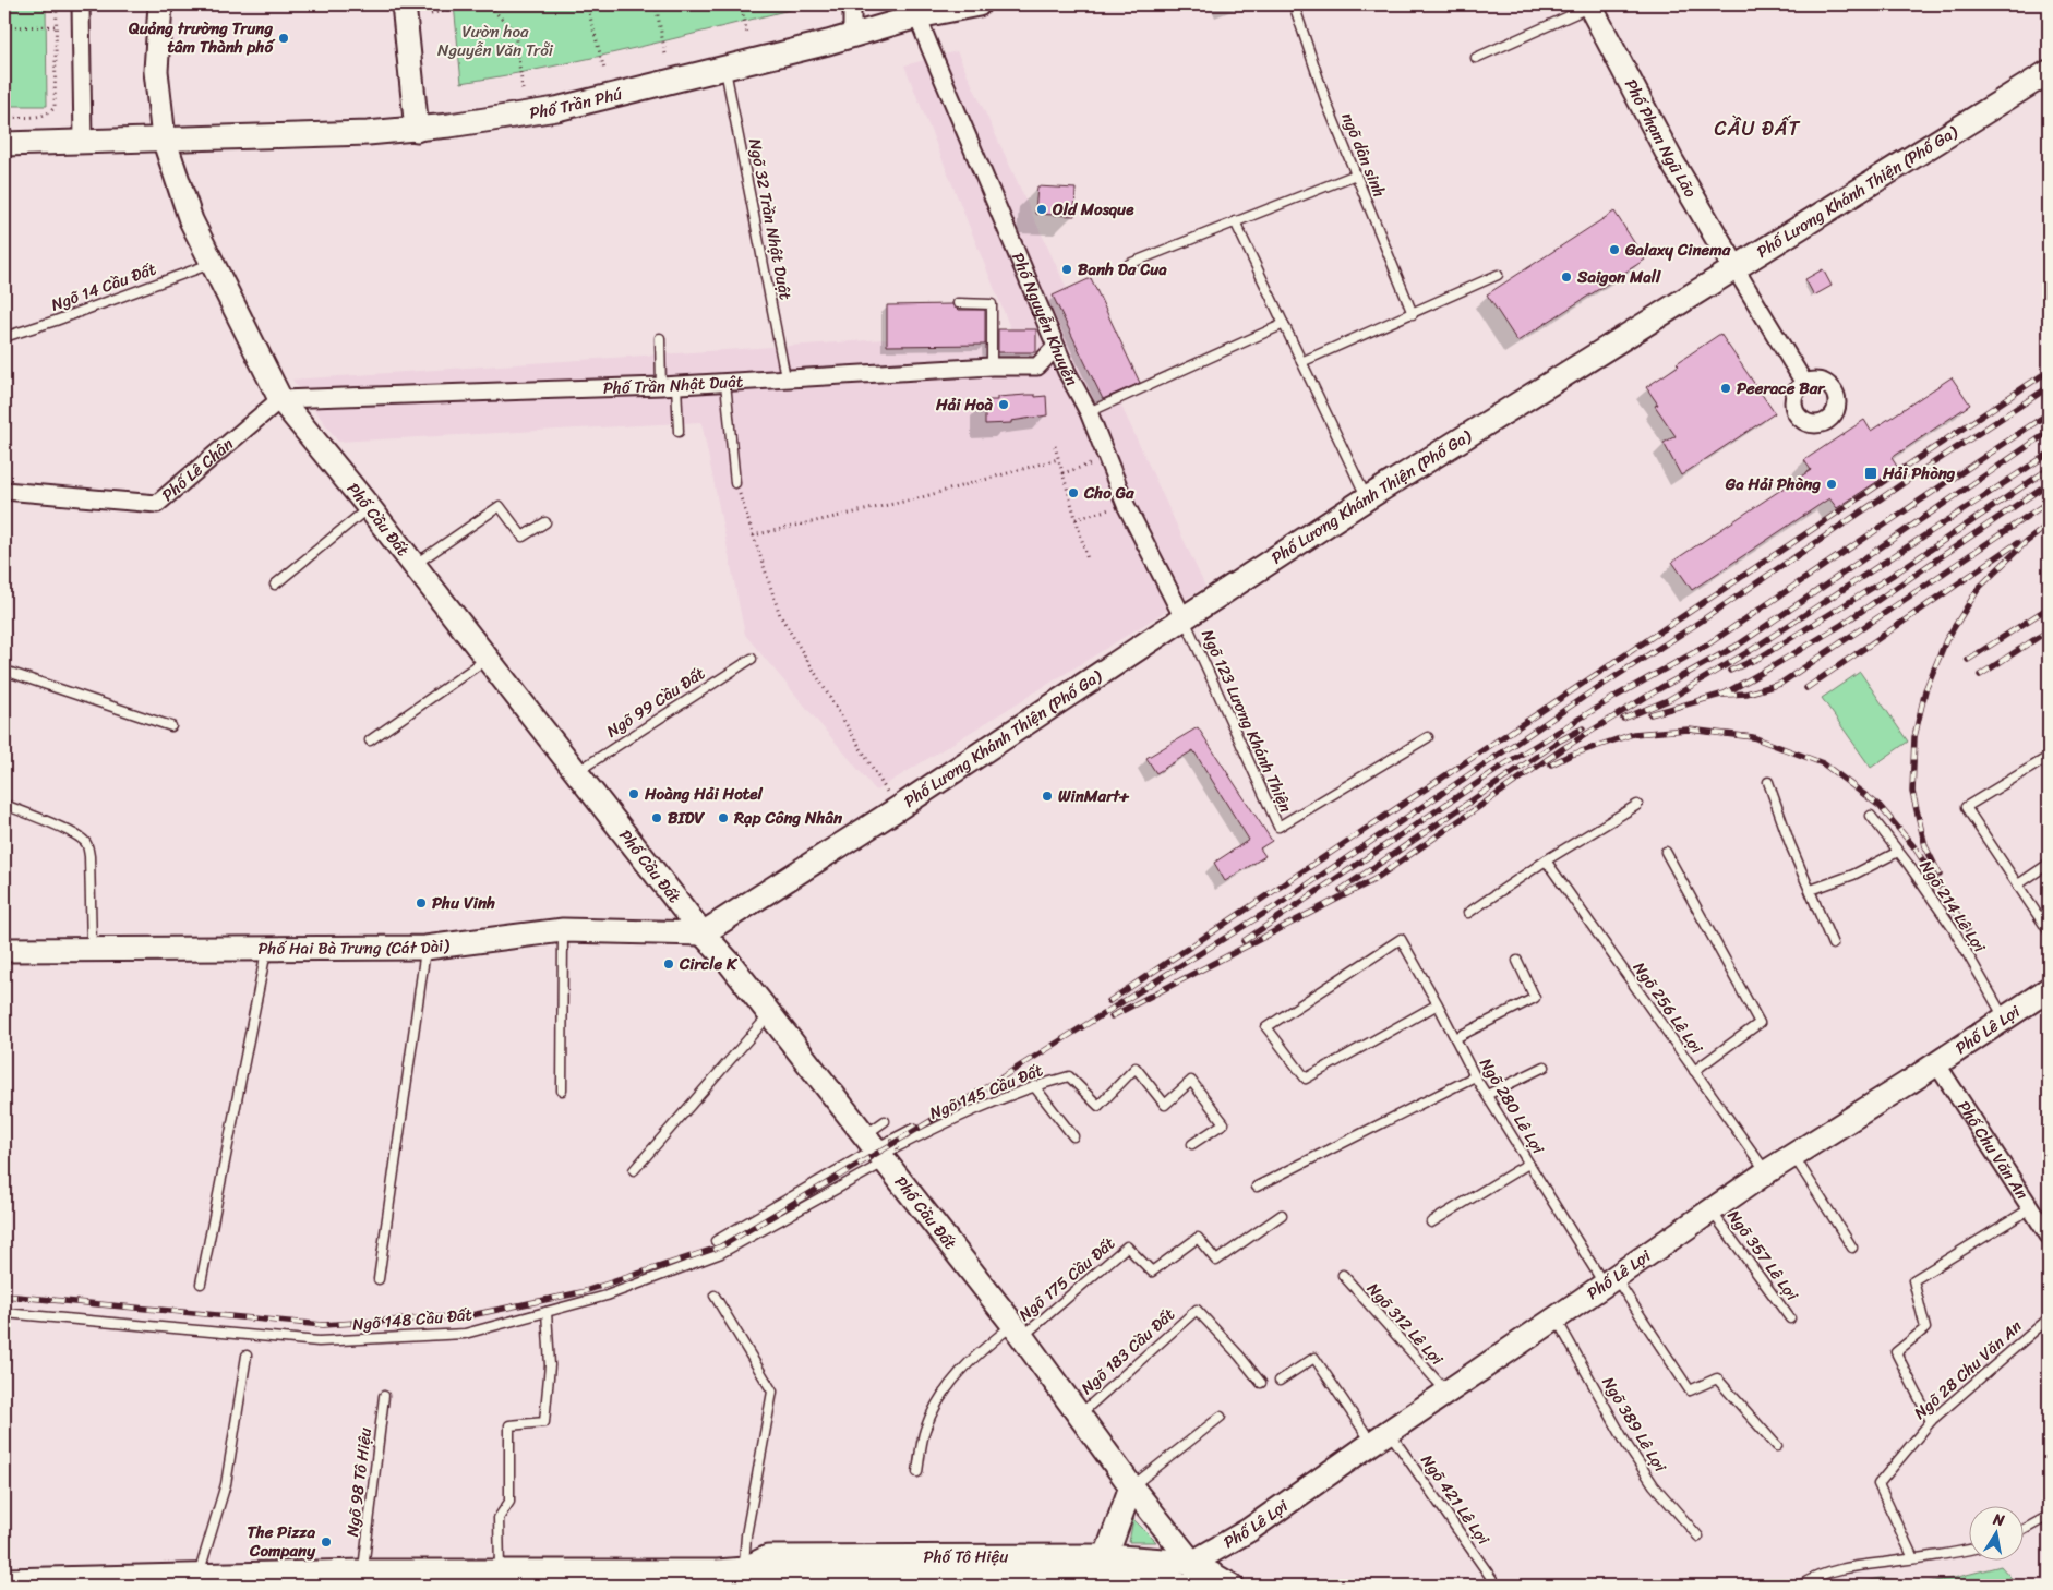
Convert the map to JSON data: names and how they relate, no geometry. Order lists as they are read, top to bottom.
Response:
{
  "streets": {
    "main road": [
      "Phố Trần Phú",
      "Phố Phạm Ngũ Lão",
      "Phố Lương Khánh Thiện (Phố Ga)",
      "Phố Cầu Đất",
      "Phố Hai Bà Trưng (Cát Dài)",
      "Phố Lê Lợi",
      "Phố Tô Hiệu"
    ],
    "street": [
      "Phố Nguyễn Khuyến",
      "Phố Trần Nhật Duật",
      "Phố Lê Chân",
      "Phố Chu Văn An"
    ],
    "lane": [
      "ngõ dân sinh",
      "Ngõ 32 Trần Nhật Duật",
      "Ngõ 14 Cầu Đất",
      "Ngõ 99 Cầu Đất",
      "Ngõ 123 Lương Khánh Thiện",
      "Ngõ 214 Lê Lợi",
      "Ngõ 256 Lê Lợi",
      "Ngõ 145 Cầu Đất",
      "Ngõ 280 Lê Lợi",
      "Ngõ 357 Lê Lợi",
      "Ngõ 175 Cầu Đất",
      "Ngõ 148 Cầu Đất",
      "Ngõ 312 Lê Lợi",
      "Ngõ 183 Cầu Đất",
      "Ngõ 28 Chu Văn An",
      "Ngõ 389 Lê Lợi",
      "Ngõ 98 Tô Hiệu",
      "Ngõ 421 Lê Lợi"
    ]
  },
  "crossings": [
    ["Phố Trần Phú", "Ngõ 32 Trần Nhật Duật"],
    ["Phố Trần Phú", "Phố Nguyễn Khuyến"],
    ["Phố Trần Phú", "Phố Cầu Đất"],
    ["Phố Phạm Ngũ Lão", "Phố Lương Khánh Thiện (Phố Ga)"],
    ["Phố Lương Khánh Thiện (Phố Ga)", "Phố Nguyễn Khuyến"],
    ["Phố Lương Khánh Thiện (Phố Ga)", "Phố Cầu Đất"],
    ["Phố Lương Khánh Thiện (Phố Ga)", "Ngõ 123 Lương Khánh Thiện"],
    ["Phố Lương Khánh Thiện (Phố Ga)", "Phố Hai Bà Trưng (Cát Dài)"],
    ["Ngõ 32 Trần Nhật Duật", "Phố Trần Nhật Duật"],
    ["Ngõ 14 Cầu Đất", "Phố Cầu Đất"],
    ["Phố Nguyễn Khuyến", "Phố Trần Nhật Duật"],
    ["Phố Nguyễn Khuyến", "Ngõ 123 Lương Khánh Thiện"],
    ["Phố Trần Nhật Duật", "Phố Lê Chân"],
    ["Phố Trần Nhật Duật", "Phố Cầu Đất"],
    ["Phố Lê Chân", "Phố Cầu Đất"],
    ["Phố Cầu Đất", "Ngõ 99 Cầu Đất"],
    ["Phố Cầu Đất", "Phố Hai Bà Trưng (Cát Dài)"],
    ["Phố Cầu Đất", "Phố Lê Lợi"],
    ["Phố Cầu Đất", "Ngõ 145 Cầu Đất"],
    ["Phố Cầu Đất", "Ngõ 175 Cầu Đất"],
    ["Phố Cầu Đất", "Ngõ 148 Cầu Đất"],
    ["Phố Cầu Đất", "Ngõ 183 Cầu Đất"],
    ["Phố Cầu Đất", "Phố Tô Hiệu"],
    ["Ngõ 214 Lê Lợi", "Phố Lê Lợi"],
    ["Ngõ 256 Lê Lợi", "Phố Lê Lợi"],
    ["Phố Lê Lợi", "Ngõ 280 Lê Lợi"],
    ["Phố Lê Lợi", "Phố Chu Văn An"],
    ["Phố Lê Lợi", "Ngõ 357 Lê Lợi"],
    ["Phố Lê Lợi", "Ngõ 312 Lê Lợi"],
    ["Phố Lê Lợi", "Ngõ 389 Lê Lợi"],
    ["Phố Lê Lợi", "Ngõ 421 Lê Lợi"],
    ["Phố Lê Lợi", "Phố Tô Hiệu"],
    ["Ngõ 145 Cầu Đất", "Ngõ 148 Cầu Đất"],
    ["Ngõ 98 Tô Hiệu", "Phố Tô Hiệu"]
  ],
  "districts": ["CẦU ĐẤT"],
  "parks": ["Vườn hoa Nguyễn Văn Trỗi"],
  "places": {
    "other": [
      "Quảng trường Trung tâm Thành phố",
      "Old Mosque",
      "Galaxy Cinema",
      "Banh Da Cua",
      "Saigon Mall",
      "Peerace Bar",
      "Hải Hoà",
      "Ga Hải Phòng",
      "Cho Ga",
      "Hoàng Hải Hotel",
      "WinMart+",
      "BIDV",
      "Rạp Công Nhân",
      "Phu Vinh",
      "Circle K",
      "The Pizza Company"
    ],
    "transit": ["Hải Phòng"]
  },
  "north": "top"
}
